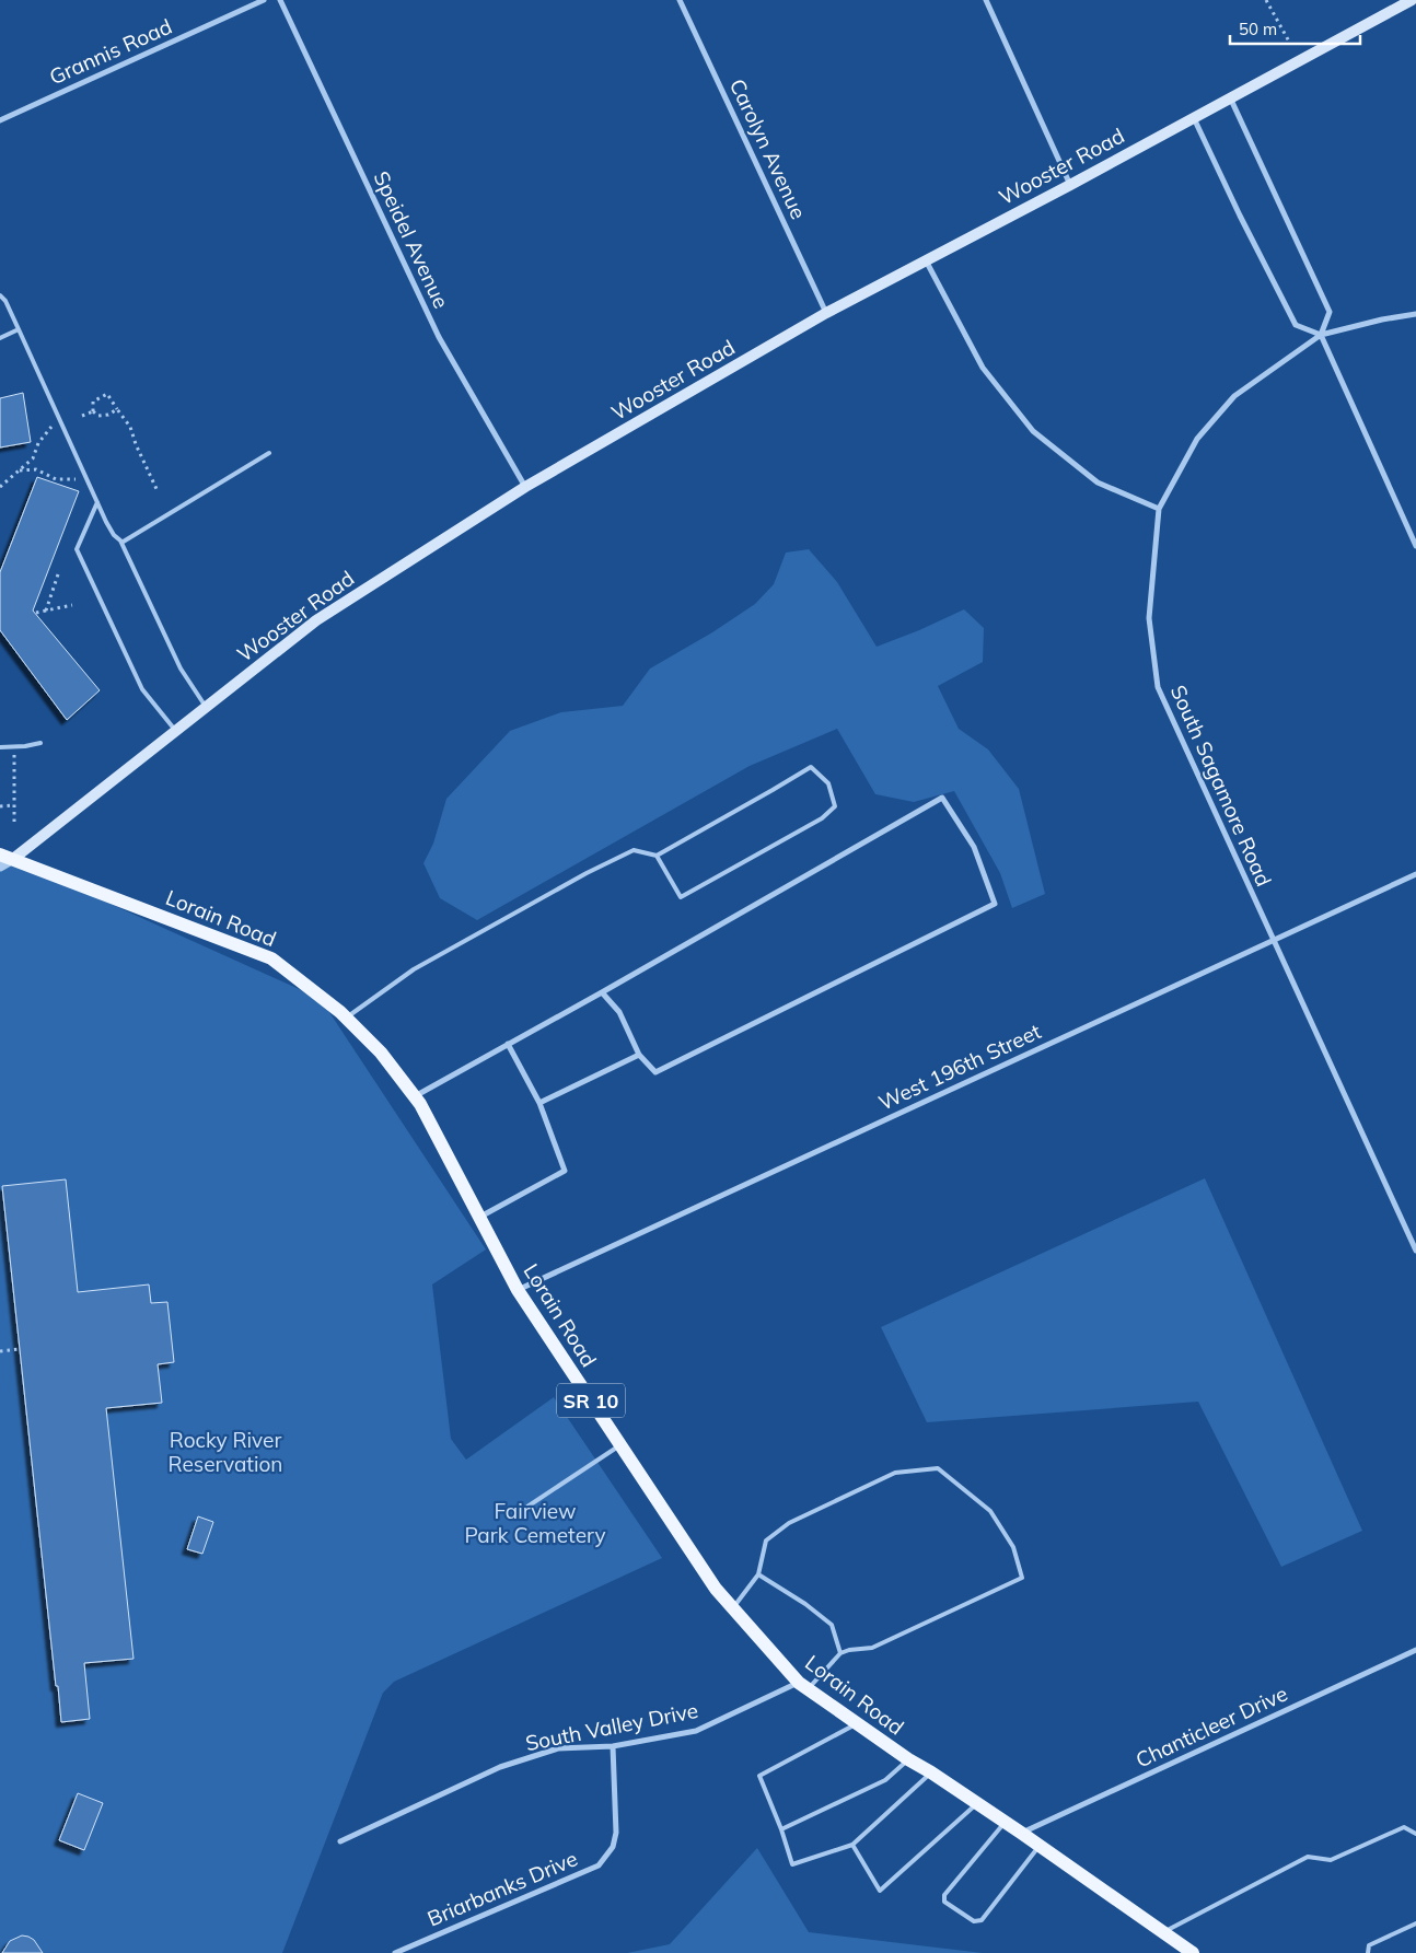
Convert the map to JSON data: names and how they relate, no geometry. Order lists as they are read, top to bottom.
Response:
{
  "streets": {
    "main road": ["Wooster Road", "Lorain Road", "SR 10"],
    "street": [
      "Grannis Road",
      "Carolyn Avenue",
      "Speidel Avenue",
      "South Sagamore Road",
      "West 196th Street",
      "South Valley Drive",
      "Chanticleer Drive",
      "Briarbanks Drive"
    ]
  },
  "crossings": [
    ["Carolyn Avenue", "Wooster Road"],
    ["Wooster Road", "Speidel Avenue"],
    ["Wooster Road", "Lorain Road"],
    ["South Sagamore Road", "West 196th Street"],
    ["Lorain Road", "West 196th Street"],
    ["Lorain Road", "South Valley Drive"],
    ["Lorain Road", "Chanticleer Drive"],
    ["South Valley Drive", "Briarbanks Drive"]
  ],
  "parks": ["Rocky River Reservation", "Fairview Park Cemetery"],
  "scale_bar": "50 m"
}
